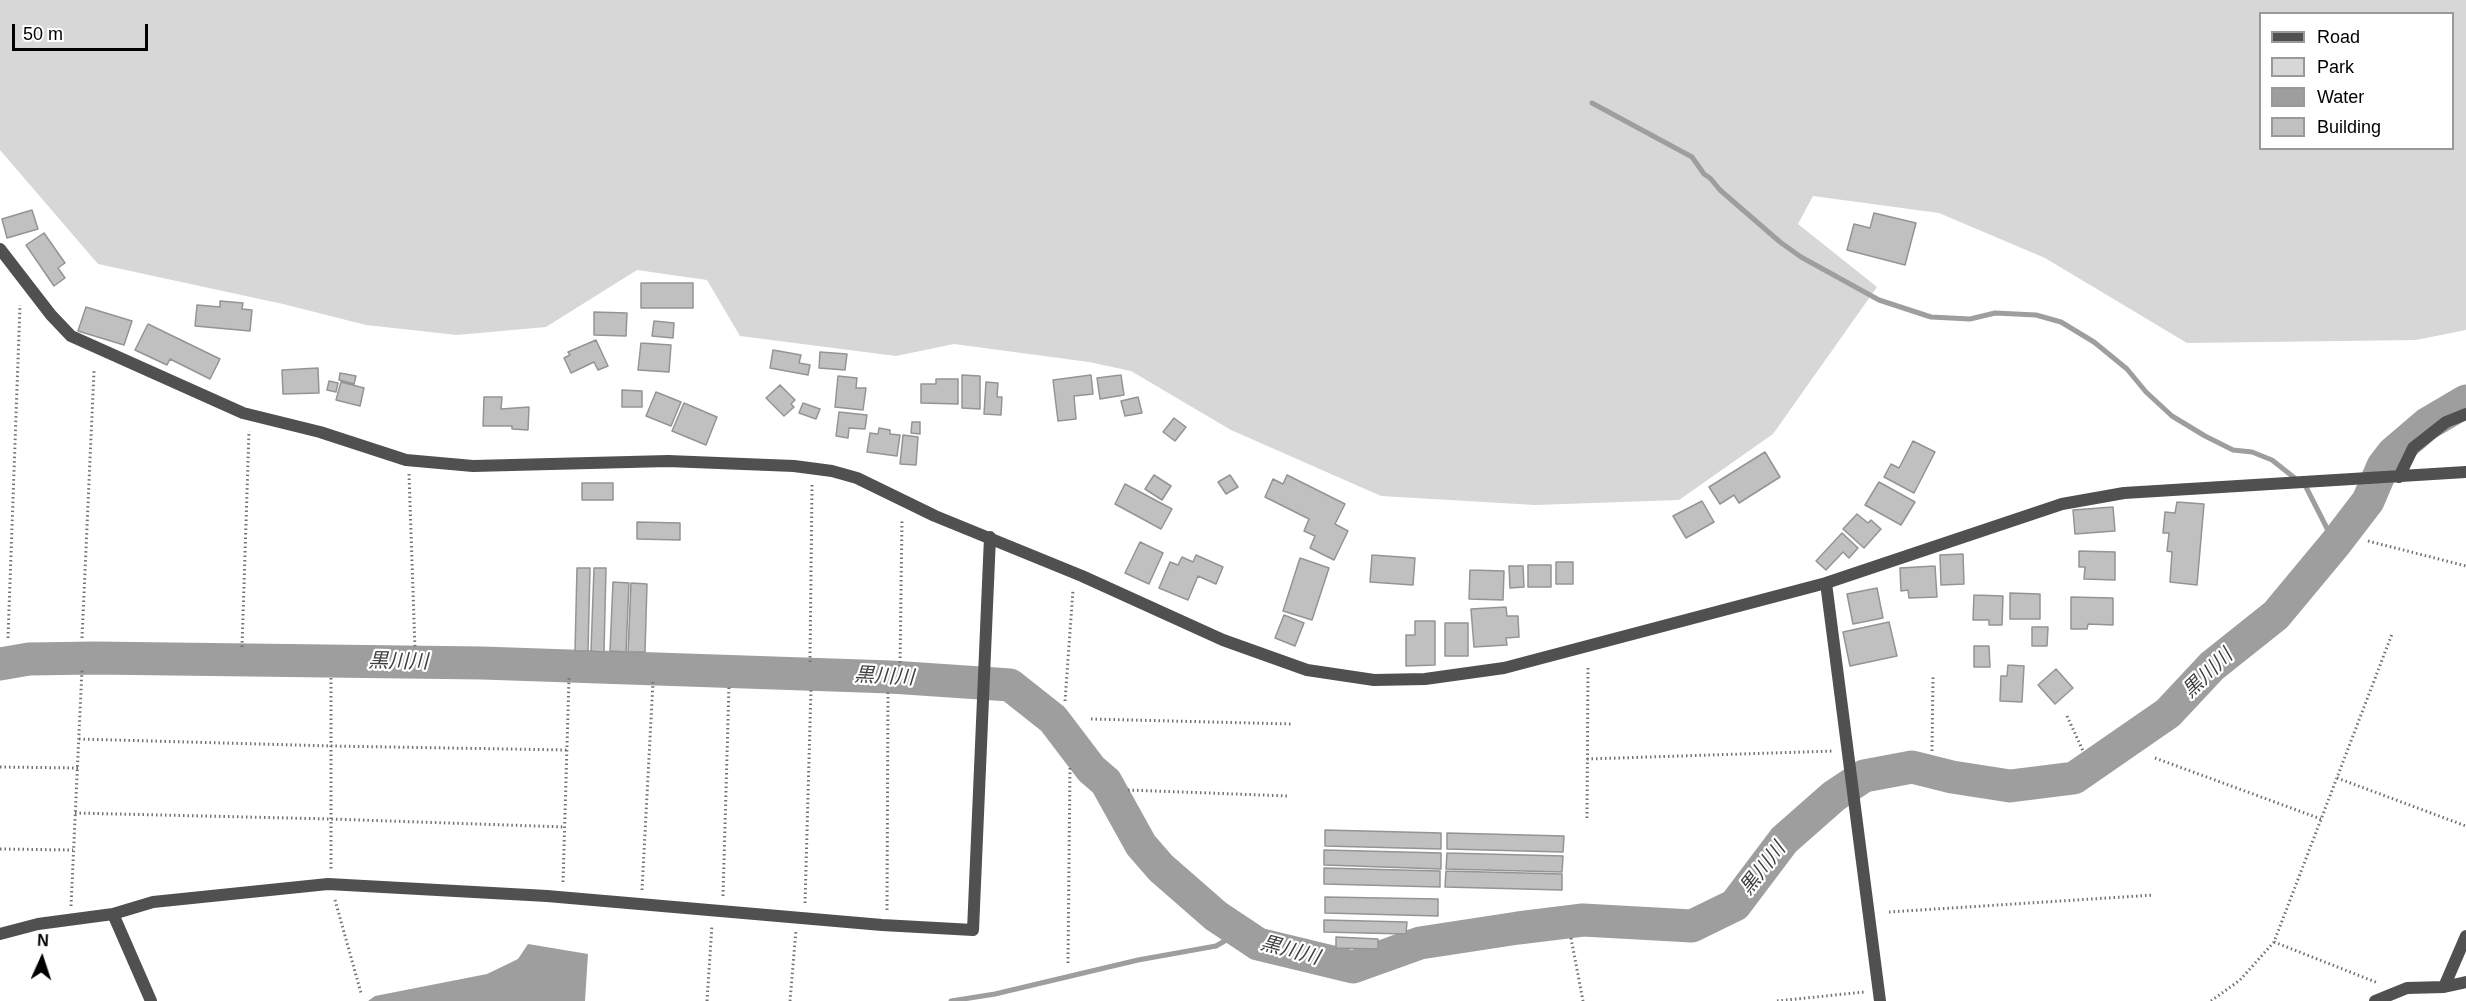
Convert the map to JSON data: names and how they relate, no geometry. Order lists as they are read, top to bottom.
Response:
{
  "water": ["黒川川"],
  "legend": [
    "Road",
    "Park",
    "Water",
    "Building"
  ],
  "scale_bar": "50 m",
  "north": "top"
}
